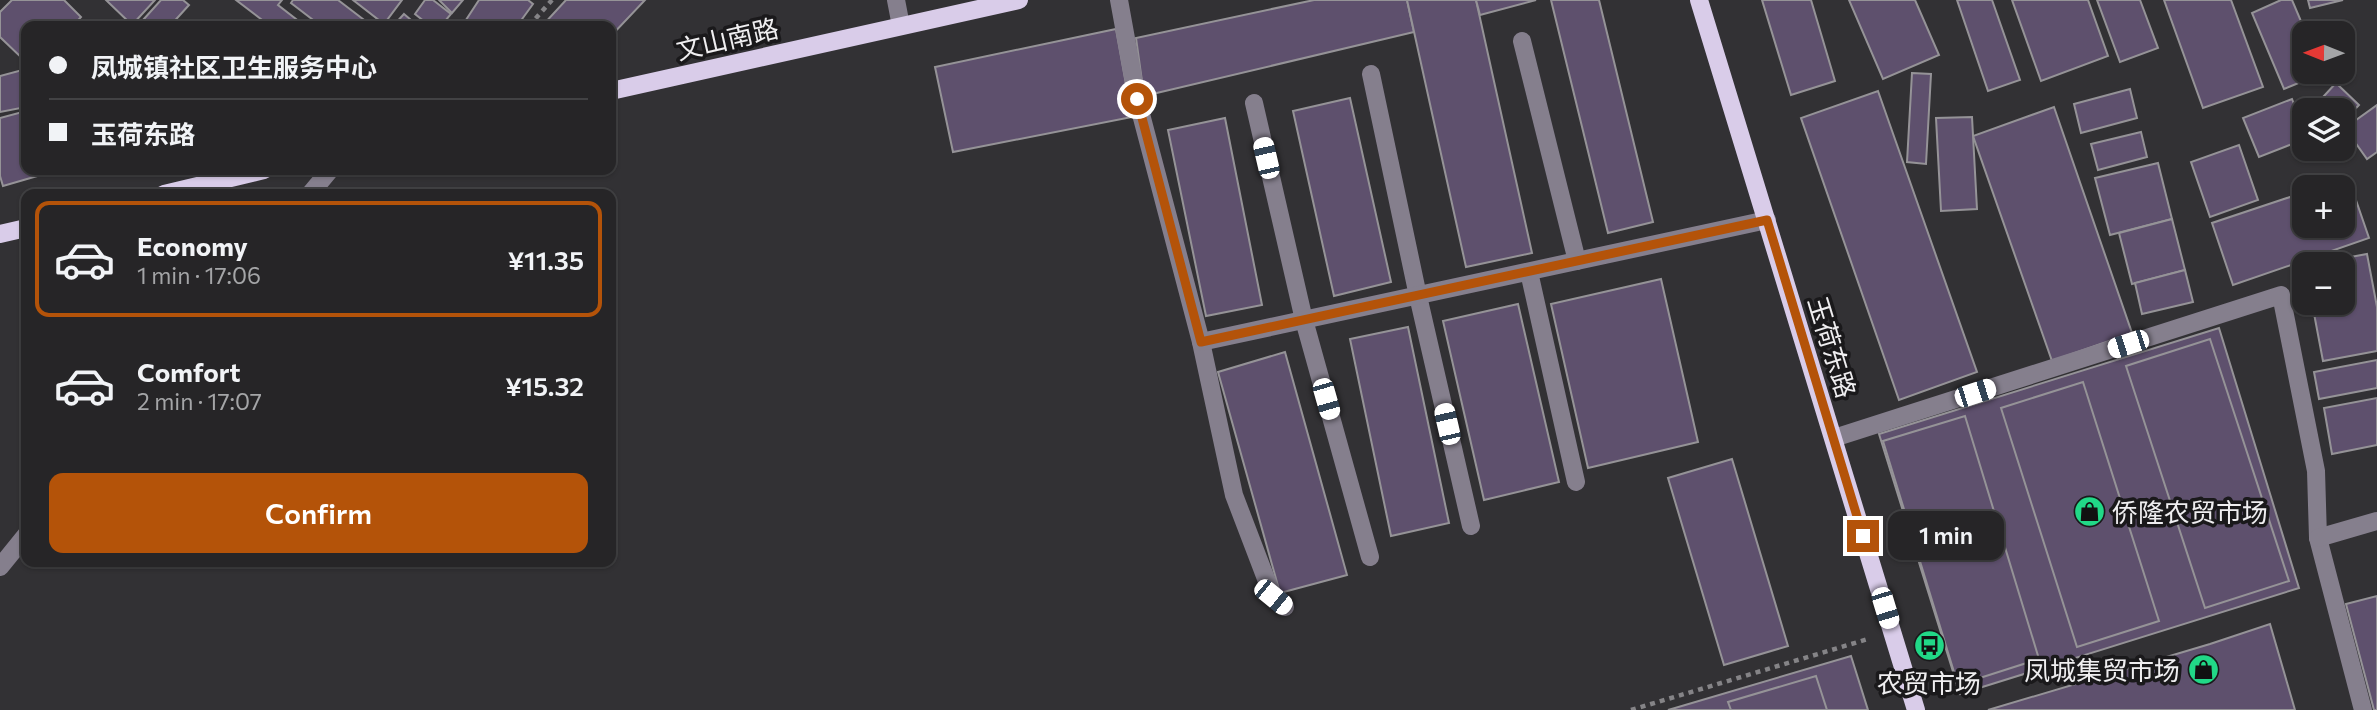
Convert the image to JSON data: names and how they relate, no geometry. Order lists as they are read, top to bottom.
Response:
{
  "streets": {
    "main road": ["文山南路", "玉荷东路"]
  },
  "places": {
    "shop": ["侨隆农贸市场", "凤城集贸市场"],
    "bus stop": ["农贸市场"]
  },
  "north": "left",
  "page": {
    "map_buttons": ["+", "−"],
    "banner": ["凤城镇社区卫生服务中心", "玉荷东路"],
    "list": [
      {
        "name": "Economy",
        "note": "1 min · 17:06",
        "value": "¥11.35"
      },
      {
        "name": "Comfort",
        "note": "2 min · 17:07",
        "value": "¥15.32"
      }
    ],
    "buttons": "Confirm",
    "bubble": "1 min"
  }
}
